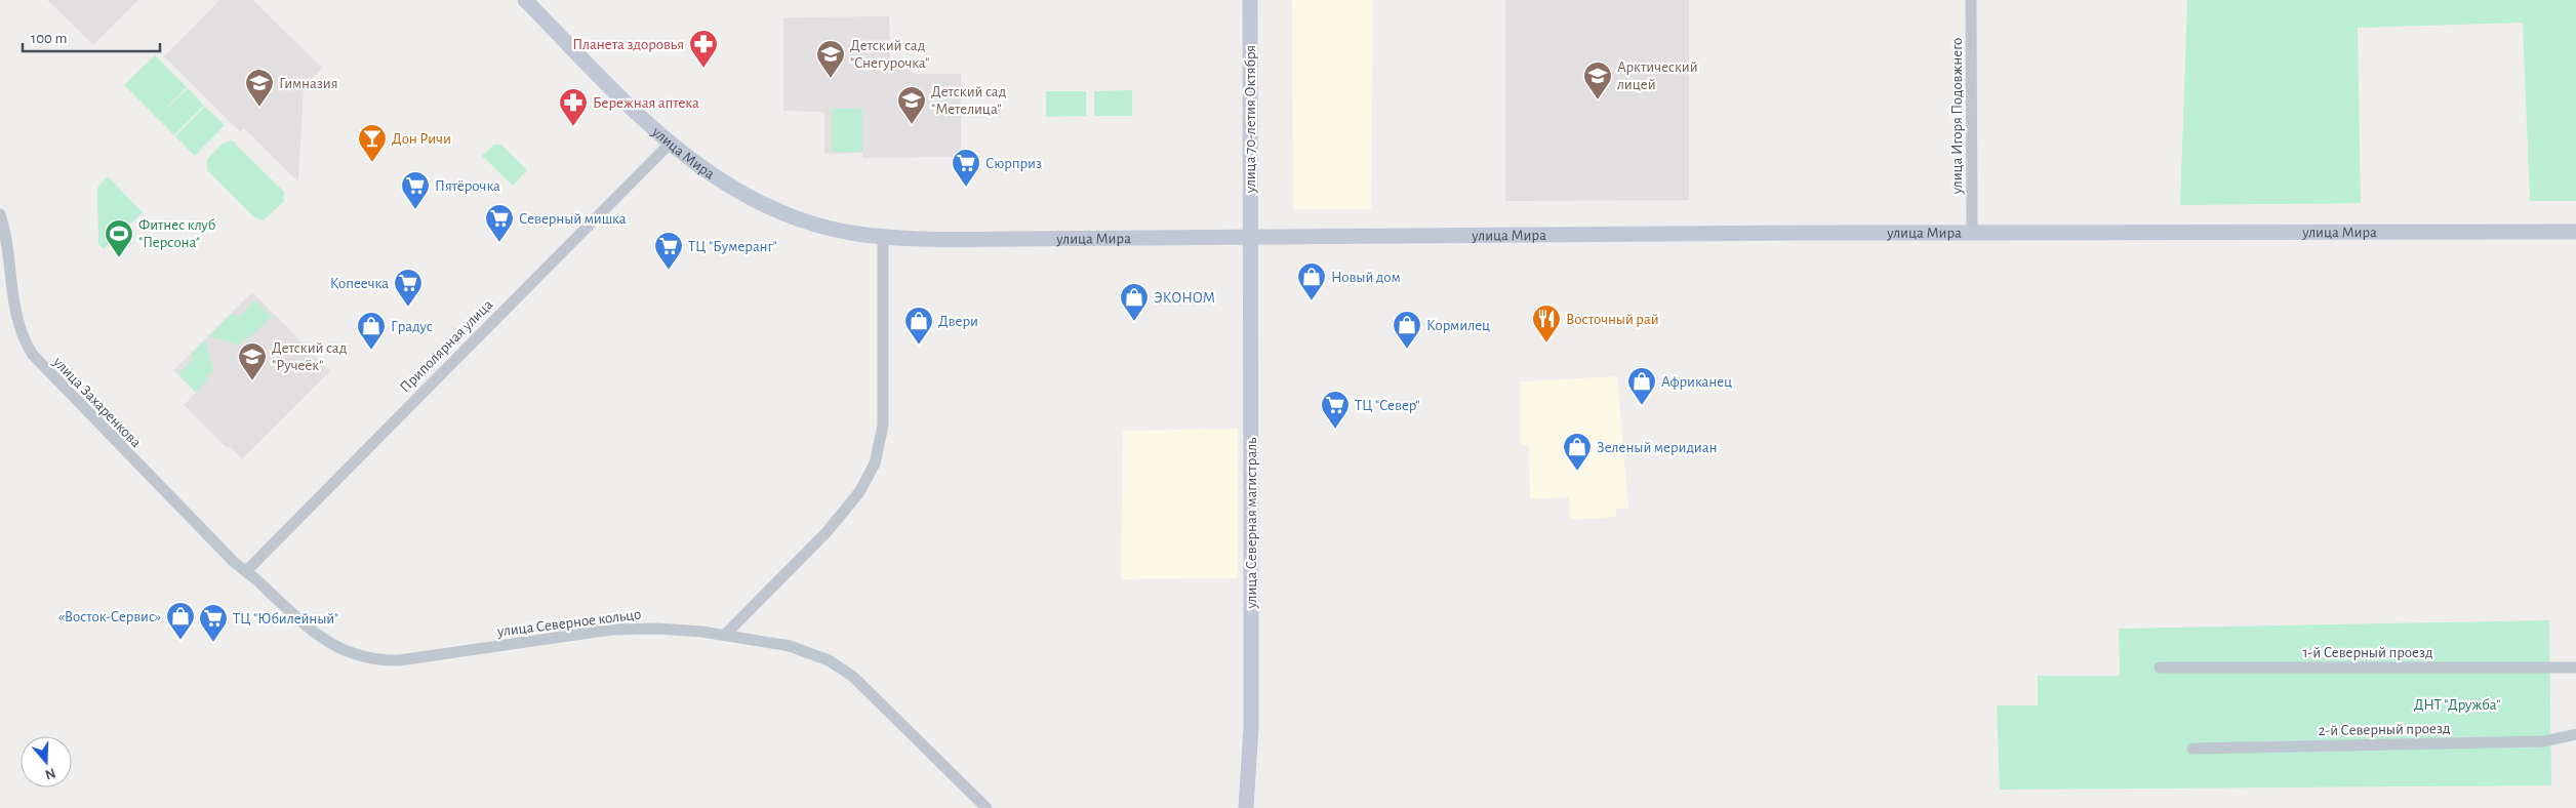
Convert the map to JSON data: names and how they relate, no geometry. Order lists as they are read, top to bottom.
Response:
{
  "streets": {
    "main road": ["улица 70-летия Октября", "улица Мира", "улица Северная магистраль"],
    "street": [
      "улица Игоря Подовжнего",
      "Приполярная улица",
      "улица Захаренкова",
      "улица Северное кольцо",
      "1-й Северный проезд",
      "2-й Северный проезд"
    ]
  },
  "crossings": [
    ["улица Игоря Подовжнего", "улица Мира"],
    ["улица 70-летия Октября", "улица Мира"],
    ["улица 70-летия Октября", "улица Северная магистраль"],
    ["улица Мира", "Приполярная улица"],
    ["улица Мира", "улица Северная магистраль"],
    ["Приполярная улица", "улица Захаренкова"],
    ["Приполярная улица", "улица Северное кольцо"],
    ["улица Захаренкова", "улица Северное кольцо"]
  ],
  "parks": ["ДНТ \"Дружба\""],
  "places": {
    "pharmacy": ["Планета здоровья", "Бережная аптека"],
    "school or university": [
      "Детский сад \"Снегурочка\"",
      "Арктический лицей",
      "Гимназия",
      "Детский сад \"Метелица\"",
      "Детский сад \"Ручеёк\""
    ],
    "bar": ["Дон Ричи"],
    "supermarket": [
      "Сюрприз",
      "Пятёрочка",
      "Северный мишка",
      "ТЦ \"Бумеранг\"",
      "Копеечка",
      "ТЦ \"Север\"",
      "ТЦ \"Юбилейный\""
    ],
    "sports": ["Фитнес клуб \"Персона\""],
    "shop": [
      "Новый дом",
      "ЭКОНОМ",
      "Двери",
      "Кормилец",
      "Градус",
      "Африканец",
      "Зеленый меридиан",
      "«Восток-Сервис»"
    ],
    "restaurant": ["Восточный рай"]
  },
  "scale_bar": "100 m",
  "north": "bottom"
}
